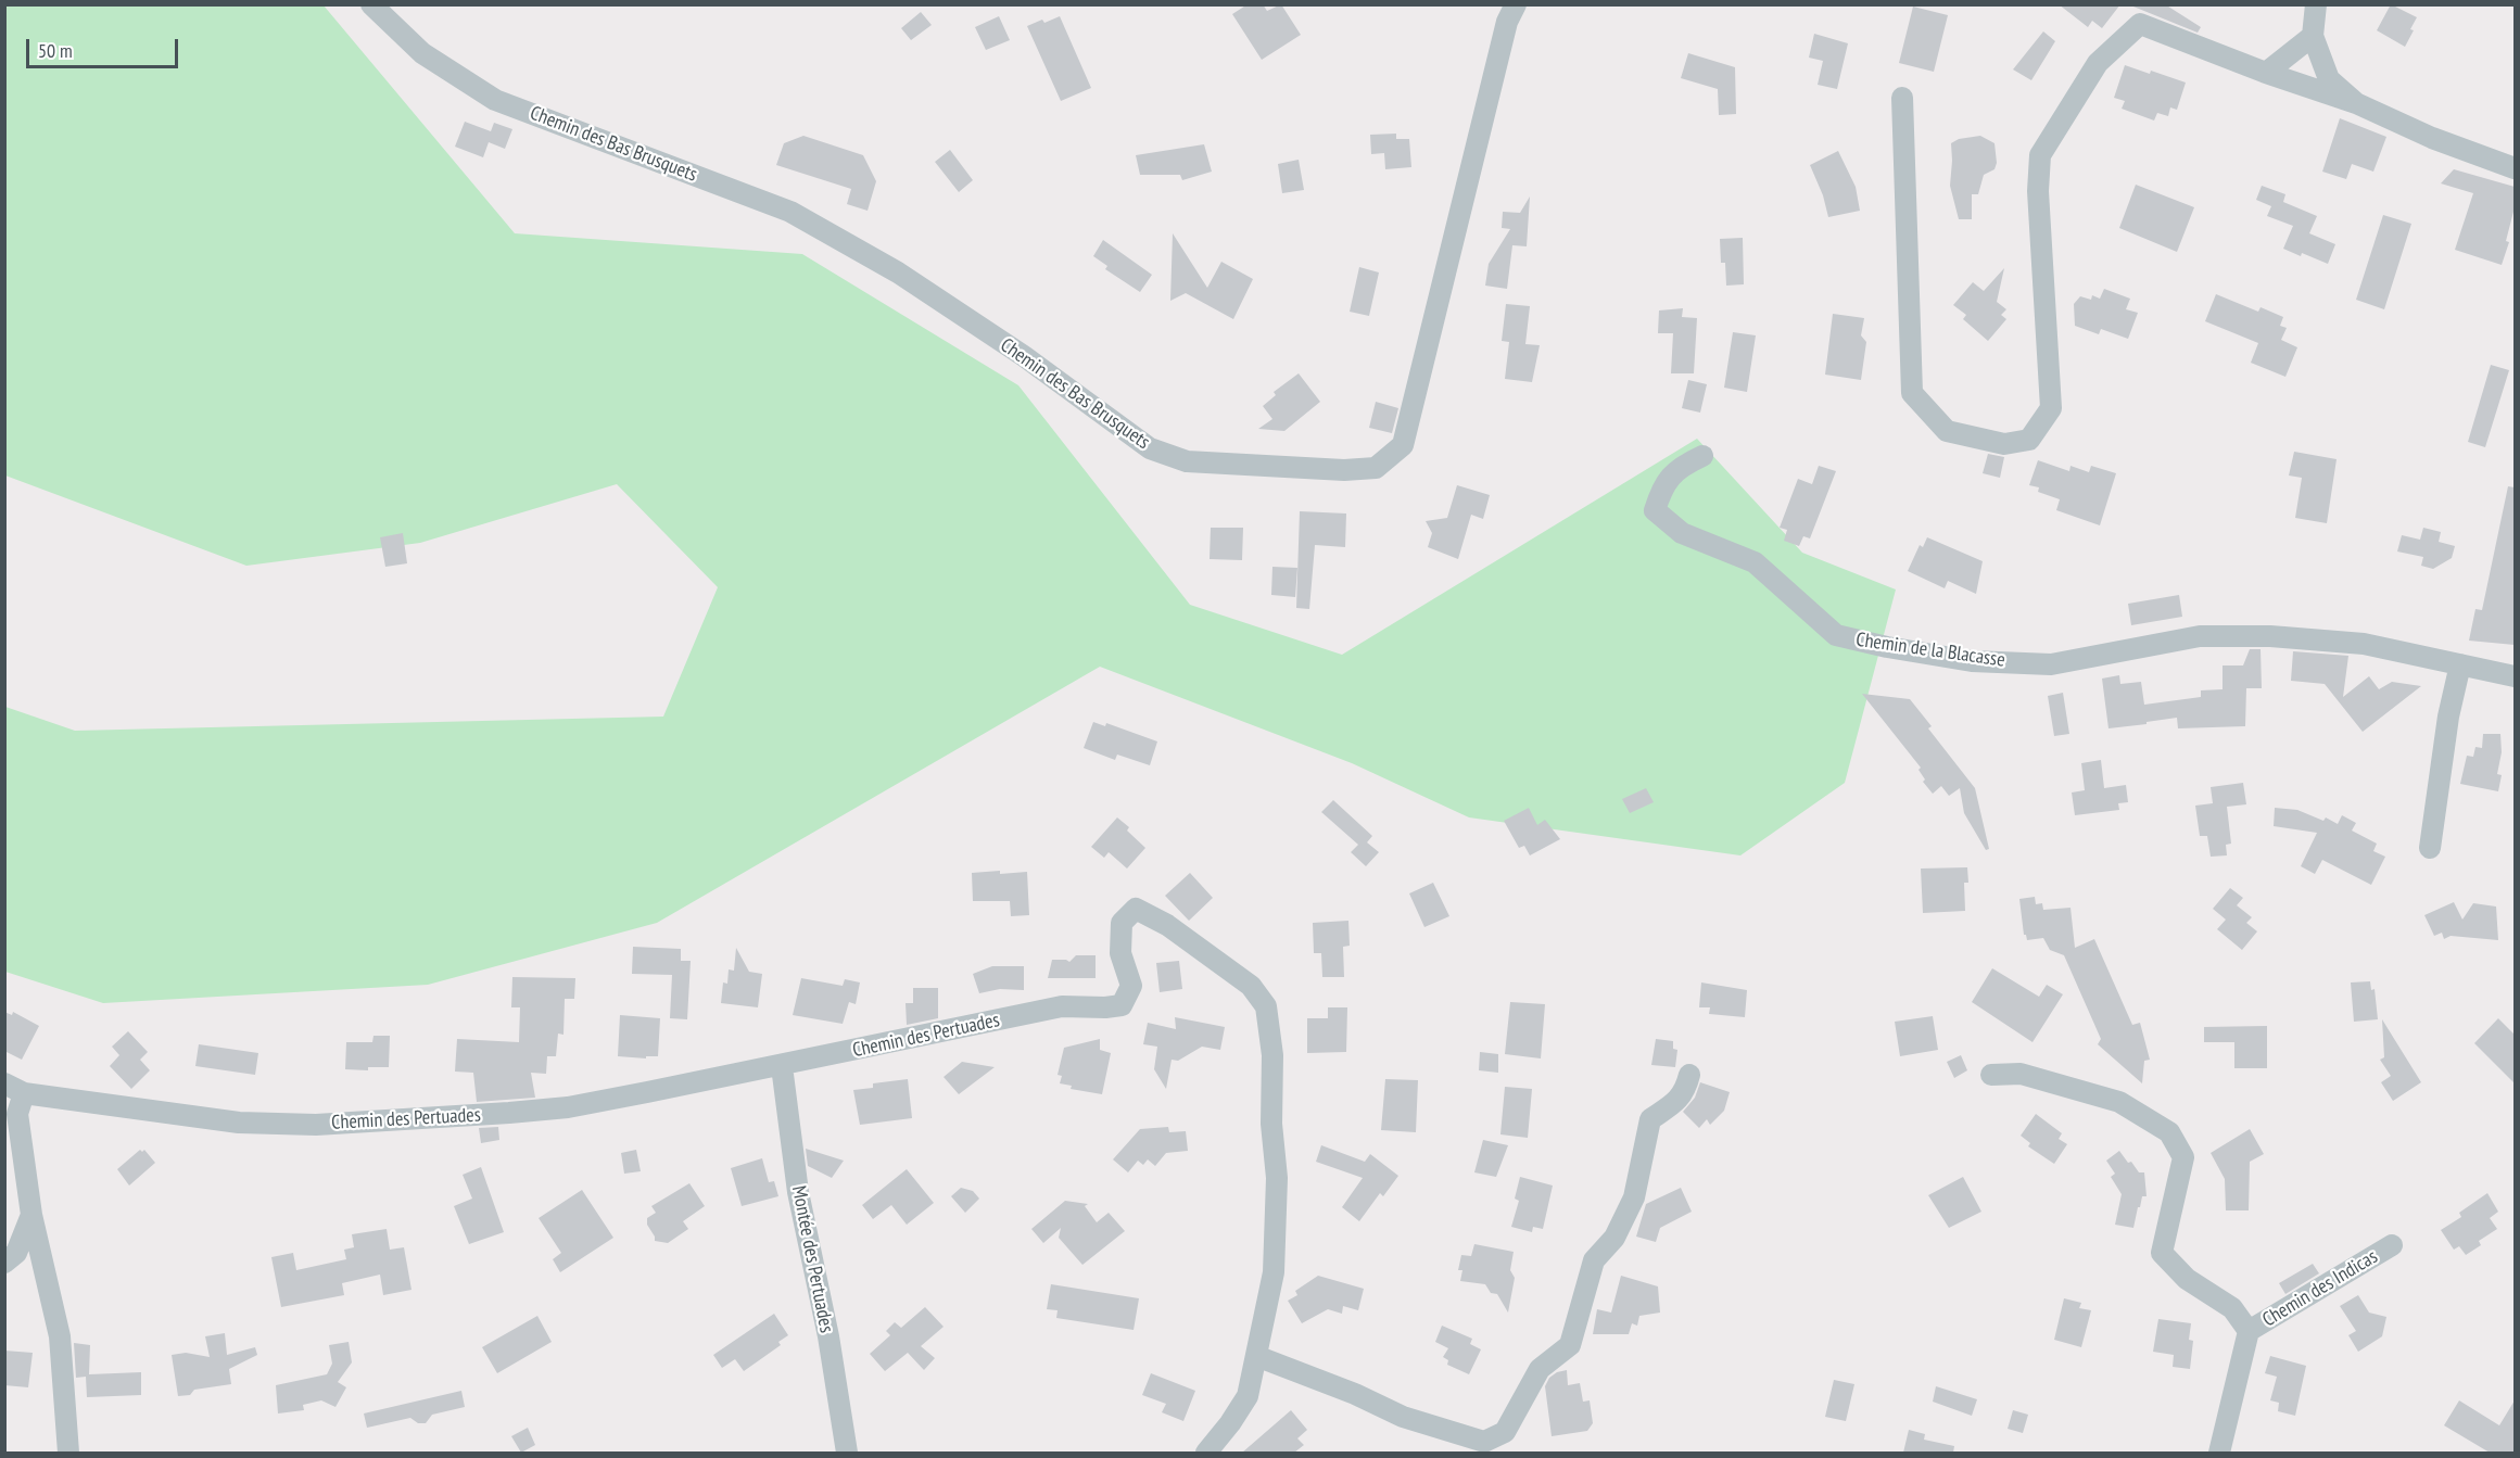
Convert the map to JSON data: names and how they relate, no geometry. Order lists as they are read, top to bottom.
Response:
{
  "streets": {
    "street": [
      "Chemin des Bas Brusquets",
      "Chemin de la Blacasse",
      "Chemin des Pertuades",
      "Montée des Pertuades",
      "Chemin des Indicas"
    ]
  },
  "crossings": [
    ["Chemin des Pertuades", "Montée des Pertuades"]
  ],
  "scale_bar": "50 m"
}
